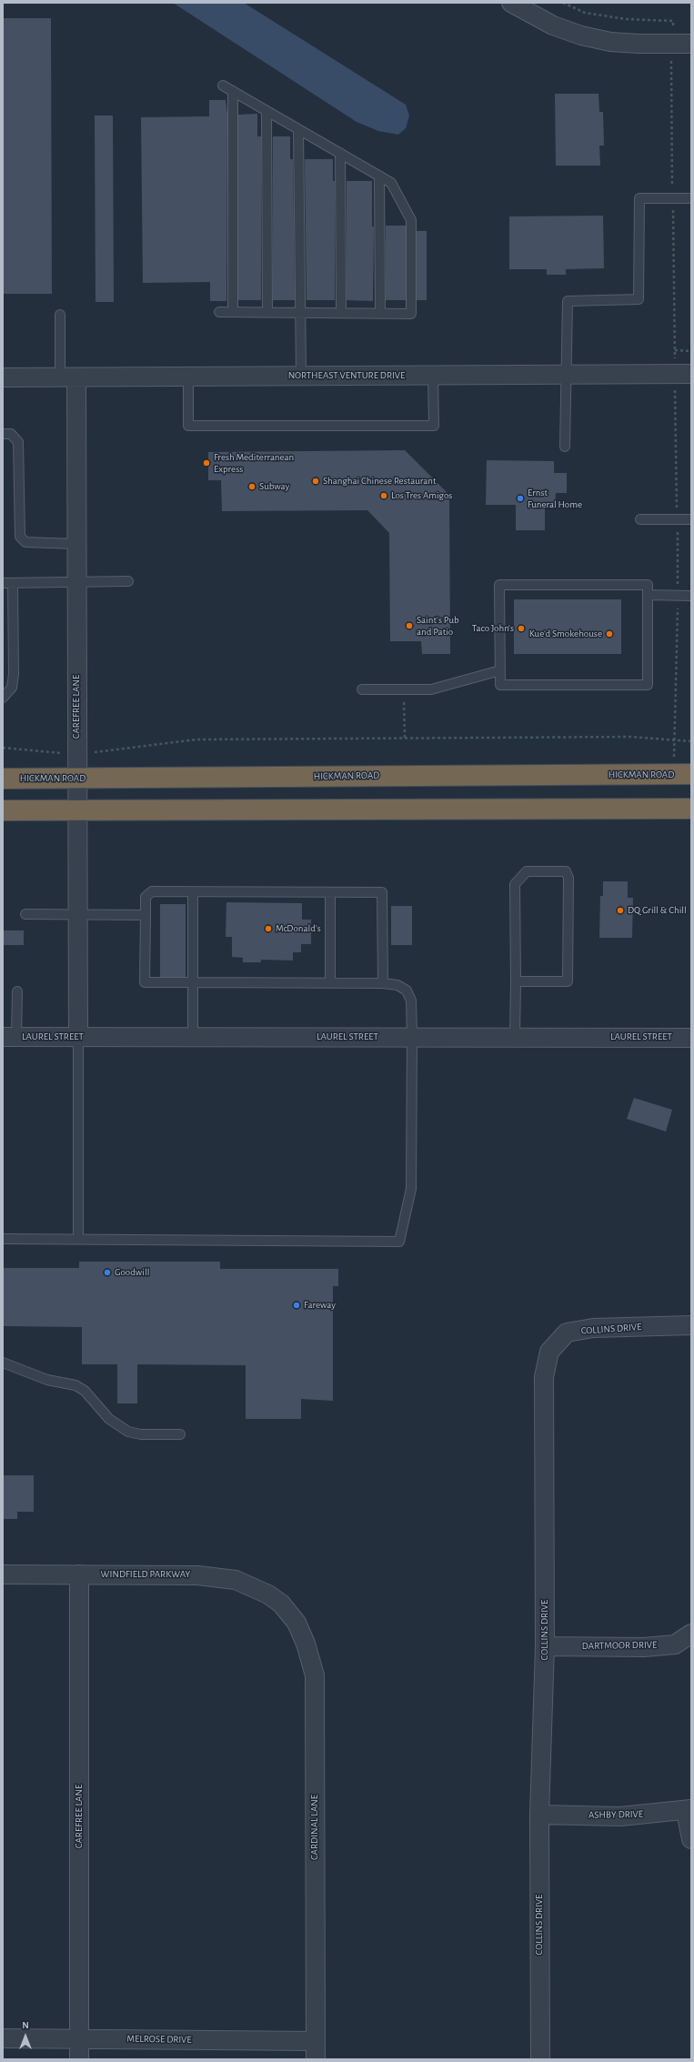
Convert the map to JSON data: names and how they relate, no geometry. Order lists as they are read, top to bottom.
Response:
{
  "streets": {
    "highway": ["HICKMAN ROAD"],
    "street": [
      "NORTHEAST VENTURE DRIVE",
      "CAREFREE LANE",
      "LAUREL STREET",
      "COLLINS DRIVE",
      "WINDFIELD PARKWAY",
      "DARTMOOR DRIVE",
      "ASHBY DRIVE",
      "CARDINAL LANE",
      "MELROSE DRIVE"
    ]
  },
  "crossings": [
    ["NORTHEAST VENTURE DRIVE", "CAREFREE LANE"],
    ["CAREFREE LANE", "HICKMAN ROAD"],
    ["CAREFREE LANE", "LAUREL STREET"],
    ["CAREFREE LANE", "WINDFIELD PARKWAY"],
    ["CAREFREE LANE", "MELROSE DRIVE"],
    ["COLLINS DRIVE", "DARTMOOR DRIVE"],
    ["COLLINS DRIVE", "ASHBY DRIVE"],
    ["WINDFIELD PARKWAY", "CARDINAL LANE"],
    ["CARDINAL LANE", "MELROSE DRIVE"]
  ],
  "places": [
    "Fresh Mediterranean Express",
    "Shanghai Chinese Restaurant",
    "Subway",
    "Los Tres Amigos",
    "Ernst Funeral Home",
    "Saint's Pub and Patio",
    "Taco John's",
    "Kue'd Smokehouse",
    "DQ Grill & Chill",
    "McDonald's",
    "Goodwill",
    "Fareway"
  ],
  "north": "top"
}
